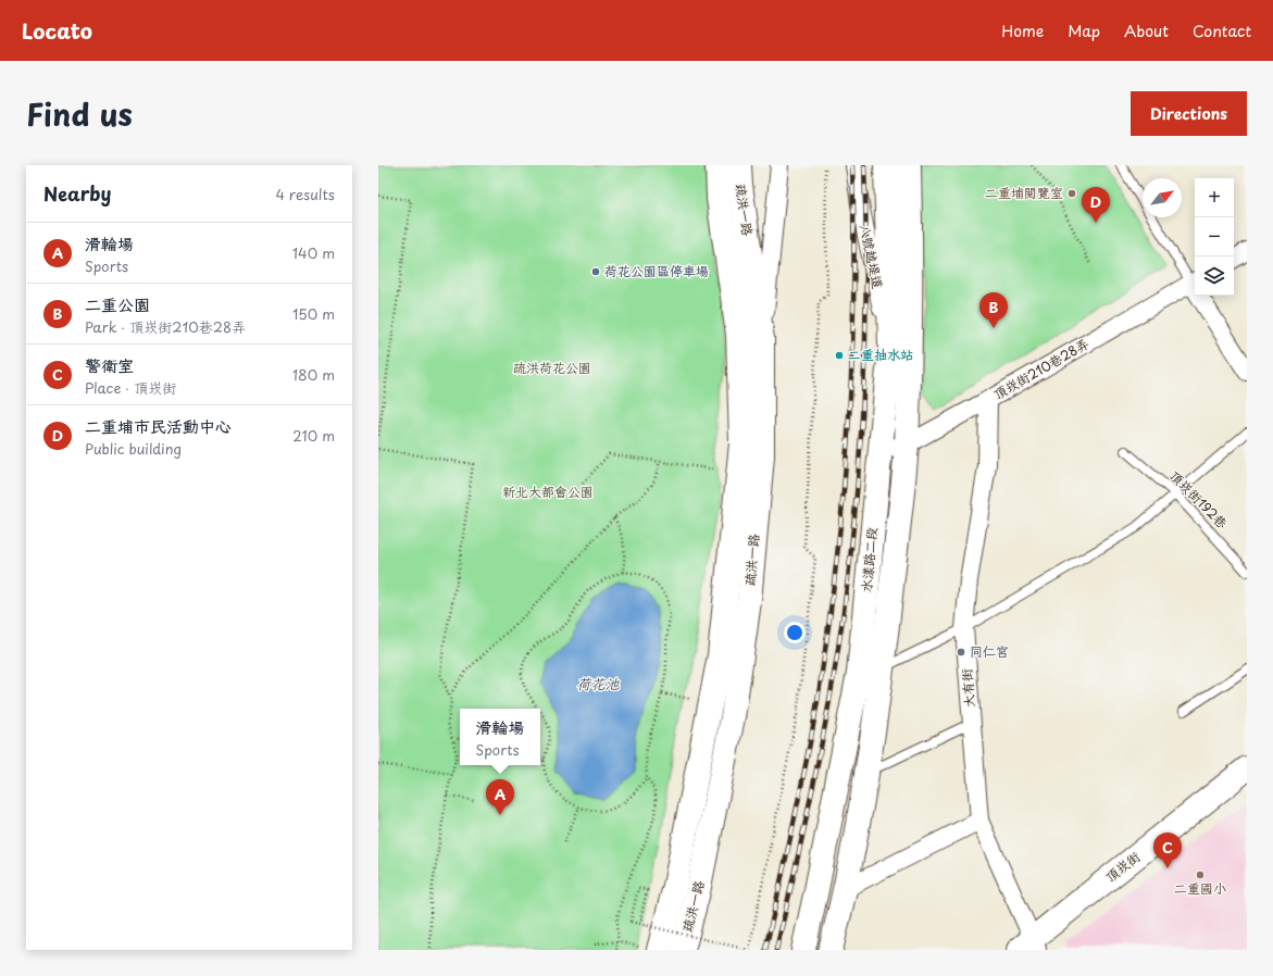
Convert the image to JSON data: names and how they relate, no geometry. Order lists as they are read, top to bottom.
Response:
{
  "streets": {
    "street": [
      "疏洪一路",
      "八號越堤道",
      "頂崁街210巷28弄",
      "水漾路二段",
      "大有街",
      "頂崁街"
    ],
    "lane": ["頂崁街192巷"]
  },
  "crossings": [
    ["八號越堤道", "水漾路二段"],
    ["頂崁街210巷28弄", "水漾路二段"],
    ["頂崁街210巷28弄", "大有街"],
    ["大有街", "頂崁街"]
  ],
  "water": ["荷花池"],
  "parks": ["疏洪荷花公園", "新北大都會公園"],
  "places": [
    "二重埔閱覽室",
    "荷花公園區停車場",
    "二重抽水站",
    "同仁宮",
    "二重國小"
  ],
  "north": "top right",
  "page": {
    "header": "Locato",
    "nav": [
      "Home",
      "Map",
      "About",
      "Contact"
    ],
    "title": "Find us",
    "buttons": "Directions",
    "heading": ["Nearby", "4 results"],
    "map_buttons": ["+", "−"],
    "pins": [
      "D",
      "B",
      "A",
      "C"
    ],
    "list": [
      {
        "mark": "A",
        "name": "滑輪場",
        "note": "Sports",
        "value": "140 m"
      },
      {
        "mark": "B",
        "name": "二重公園",
        "note": "Park · 頂崁街210巷28弄",
        "value": "150 m"
      },
      {
        "mark": "C",
        "name": "警衛室",
        "note": "Place · 頂崁街",
        "value": "180 m"
      },
      {
        "mark": "D",
        "name": "二重埔市民活動中心",
        "note": "Public building",
        "value": "210 m"
      }
    ],
    "popup": ["滑輪場", "Sports"]
  }
}
